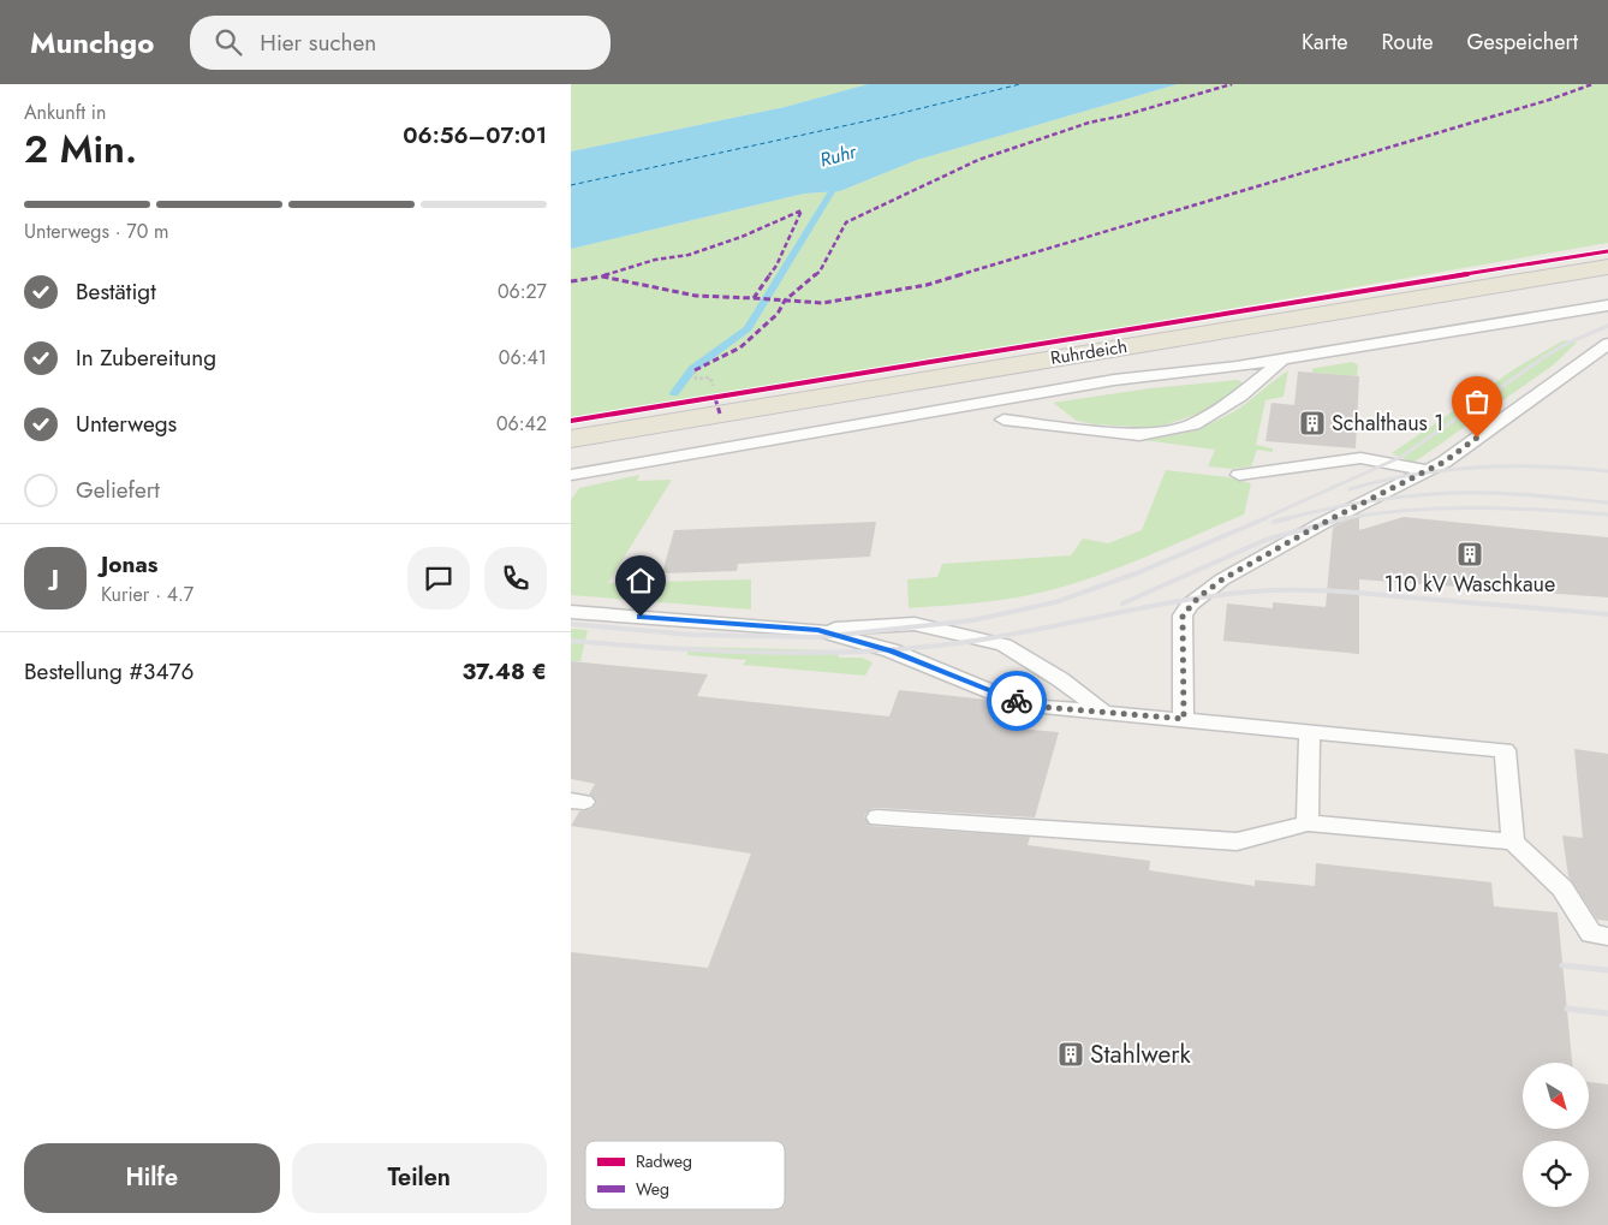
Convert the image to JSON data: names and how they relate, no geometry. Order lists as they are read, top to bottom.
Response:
{
  "streets": {
    "main road": ["Ruhrdeich"]
  },
  "water": ["Ruhr"],
  "places": {
    "building": ["Schalthaus 1", "110 kV Waschkaue", "Stahlwerk"]
  },
  "legend": ["Radweg", "Weg"],
  "north": "bottom right",
  "page": {
    "header": "Munchgo",
    "search": "Hier suchen",
    "nav": ["Karte", "Route", "Gespeichert"],
    "heading": ["2 Min.", "Ankunft in", "06:56–07:01"],
    "panel": [
      "Jonas",
      "Kurier · 4.7",
      "Bestellung #3476",
      "37.48 €"
    ],
    "bar": "Unterwegs · 70 m",
    "list": [
      ["Bestätigt", "06:27"],
      ["In Zubereitung", "06:41"],
      ["Unterwegs", "06:42"],
      "Geliefert"
    ],
    "round": "J",
    "buttons": ["Hilfe", "Teilen"]
  }
}
